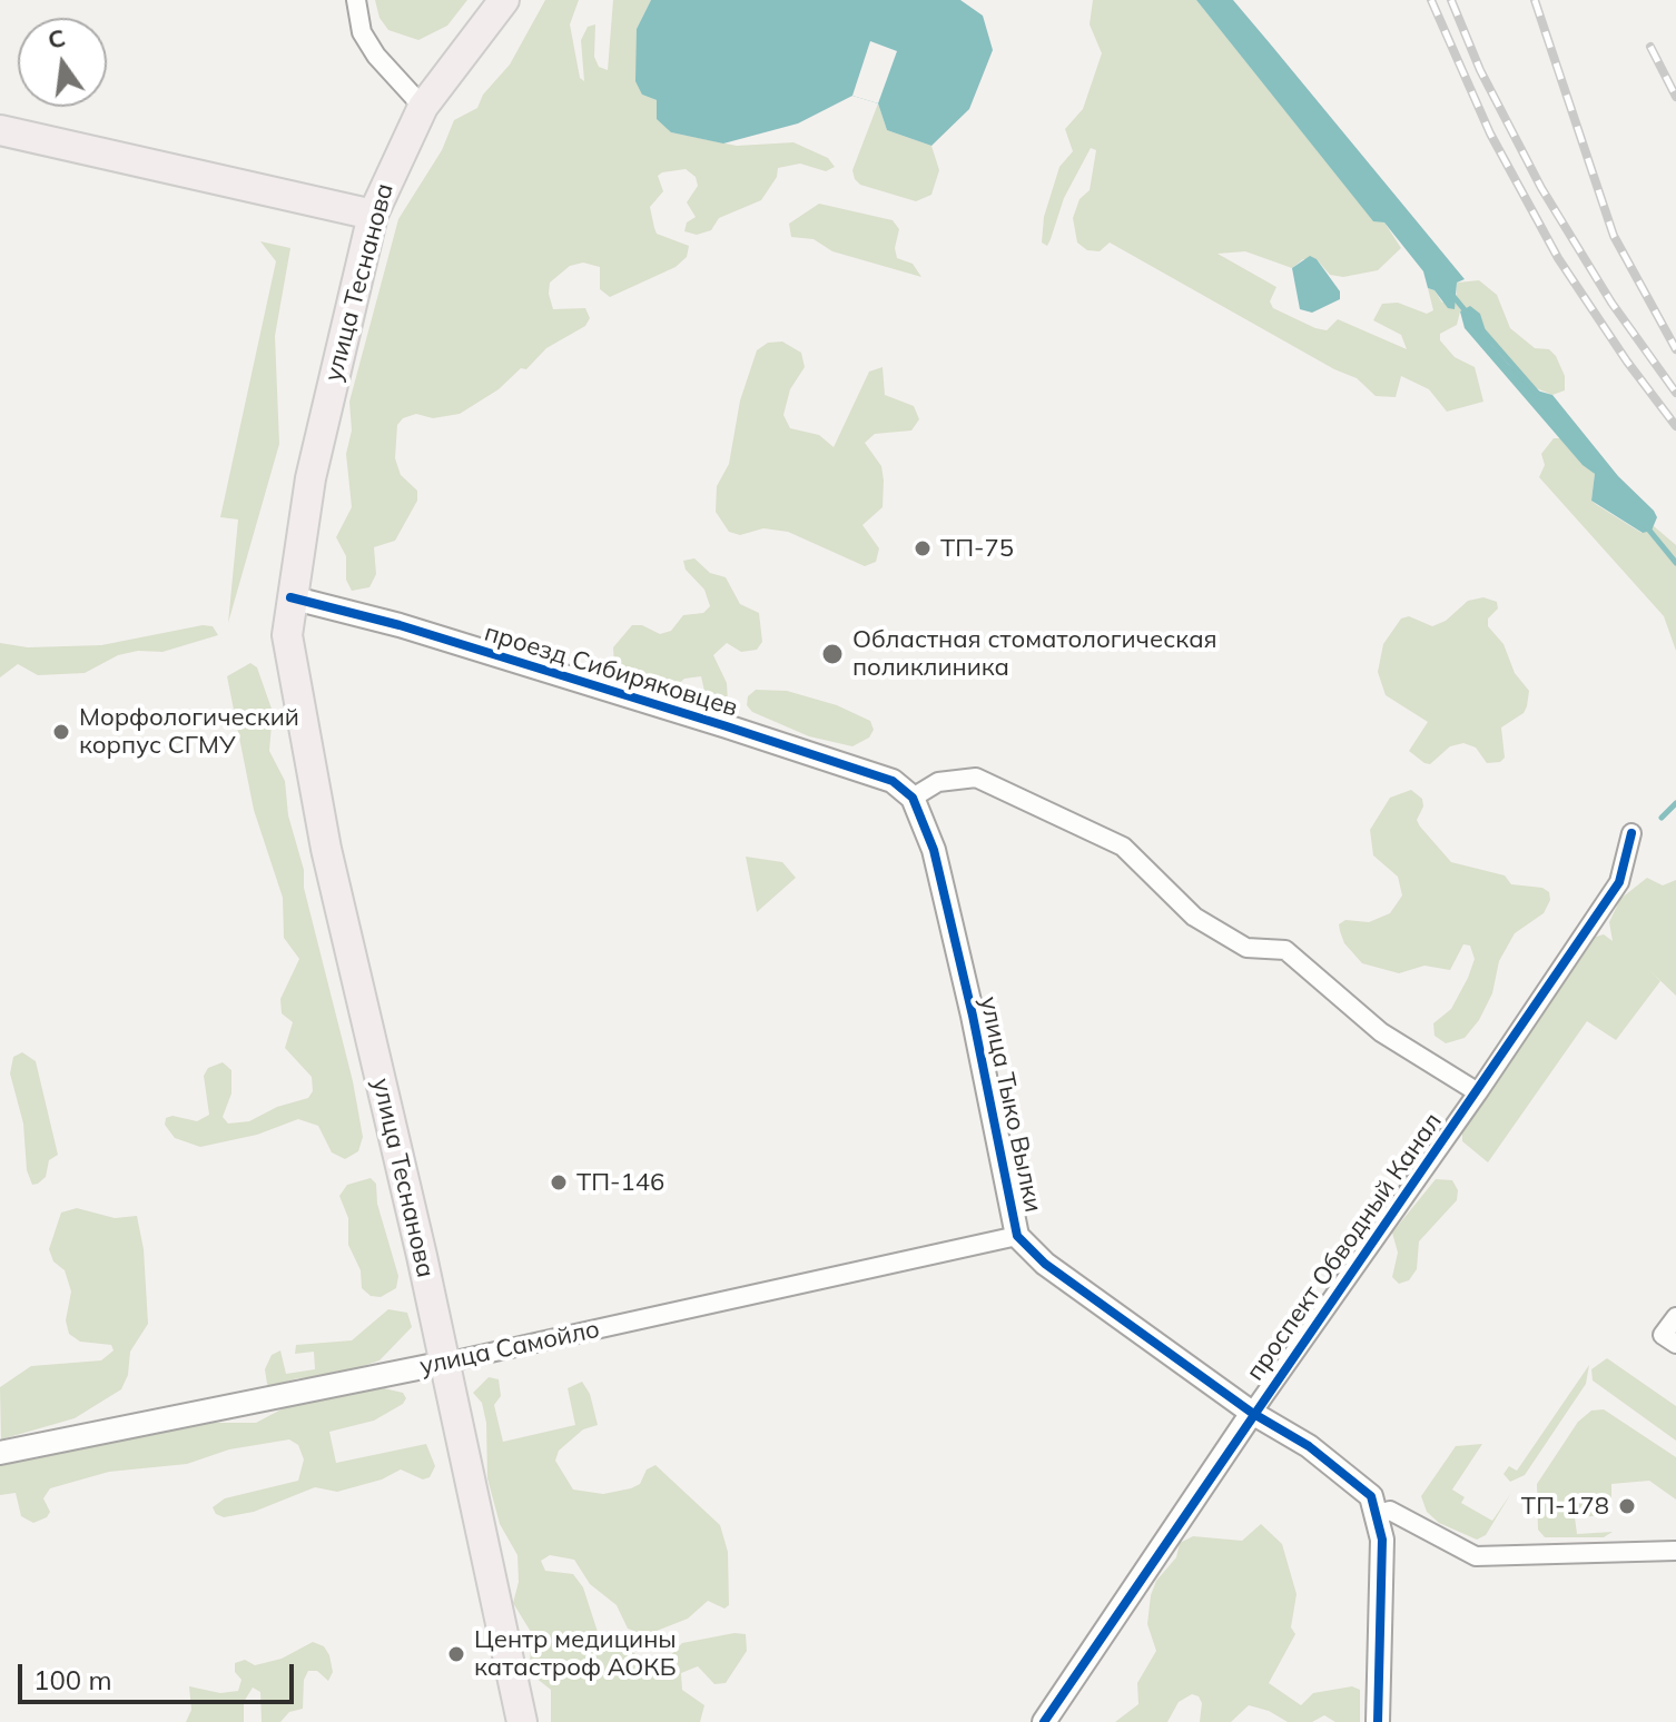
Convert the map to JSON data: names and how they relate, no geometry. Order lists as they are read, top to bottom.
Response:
{
  "streets": {
    "main road": ["улица Теснанова"],
    "street": [
      "проезд Сибиряковцев",
      "улица Тыко Вылки",
      "проспект Обводный Канал",
      "улица Самойло"
    ]
  },
  "crossings": [
    ["улица Теснанова", "проезд Сибиряковцев"],
    ["улица Теснанова", "улица Самойло"],
    ["проезд Сибиряковцев", "улица Тыко Вылки"],
    ["улица Тыко Вылки", "проспект Обводный Канал"],
    ["улица Тыко Вылки", "улица Самойло"]
  ],
  "places": [
    "ТП-75",
    "Областная стоматологическая поликлиника",
    "Морфологический корпус СГМУ",
    "ТП-146",
    "ТП-178",
    "Центр медицины катастроф АОКБ"
  ],
  "scale_bar": "100 m",
  "north": "top"
}
